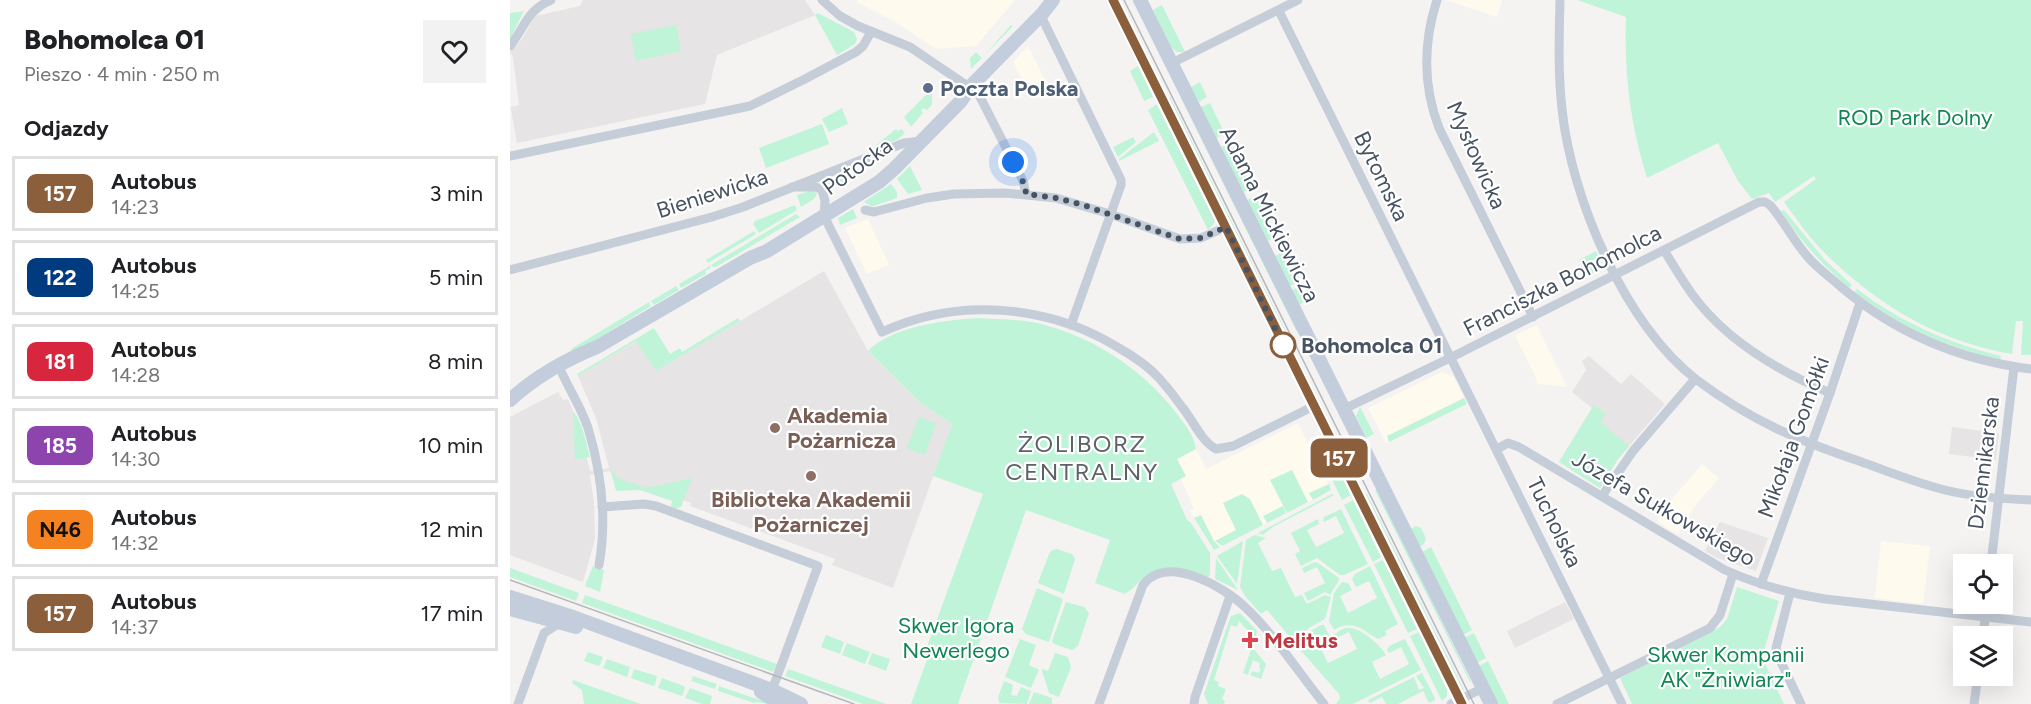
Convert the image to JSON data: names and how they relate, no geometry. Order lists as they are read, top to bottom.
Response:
{
  "streets": {
    "street": [
      "Mysłowicka",
      "Potocka",
      "Bytomska",
      "Bieniewicka",
      "Adama Mickiewicza",
      "Franciszka Bohomolca",
      "Mikołaja Gomółki",
      "Dziennikarska",
      "Józefa Sułkowskiego",
      "Tucholska"
    ]
  },
  "crossings": [
    ["Mysłowicka", "Franciszka Bohomolca"],
    ["Potocka", "Bieniewicka"],
    ["Bytomska", "Franciszka Bohomolca"],
    ["Bytomska", "Tucholska"],
    ["Adama Mickiewicza", "Franciszka Bohomolca"],
    ["Franciszka Bohomolca", "Mikołaja Gomółki"],
    ["Franciszka Bohomolca", "Tucholska"],
    ["Mikołaja Gomółki", "Józefa Sułkowskiego"],
    ["Józefa Sułkowskiego", "Tucholska"]
  ],
  "districts": ["ŻOLIBORZ CENTRALNY"],
  "parks": ["ROD Park Dolny", "Skwer Igora Newerlego", "Skwer Kompanii AK \"Żniwiarz\""],
  "places": {
    "other": [
      "Poczta Polska",
      "Bohomolca 01",
      "Akademia Pożarnicza",
      "Biblioteka Akademii Pożarniczej"
    ],
    "health": ["Melitus"]
  },
  "lines": ["bus line 157"],
  "page": {
    "heading": [
      ["Bohomolca 01", "Pieszo · 4 min · 250 m"],
      "Odjazdy"
    ],
    "on_map": "157",
    "list": [
      {
        "mark": "157",
        "name": "Autobus",
        "note": "14:23",
        "value": "3 min"
      },
      {
        "mark": "122",
        "name": "Autobus",
        "note": "14:25",
        "value": "5 min"
      },
      {
        "mark": "181",
        "name": "Autobus",
        "note": "14:28",
        "value": "8 min"
      },
      {
        "mark": "185",
        "name": "Autobus",
        "note": "14:30",
        "value": "10 min"
      },
      {
        "mark": "N46",
        "name": "Autobus",
        "note": "14:32",
        "value": "12 min"
      },
      {
        "mark": "157",
        "name": "Autobus",
        "note": "14:37",
        "value": "17 min"
      }
    ]
  }
}
